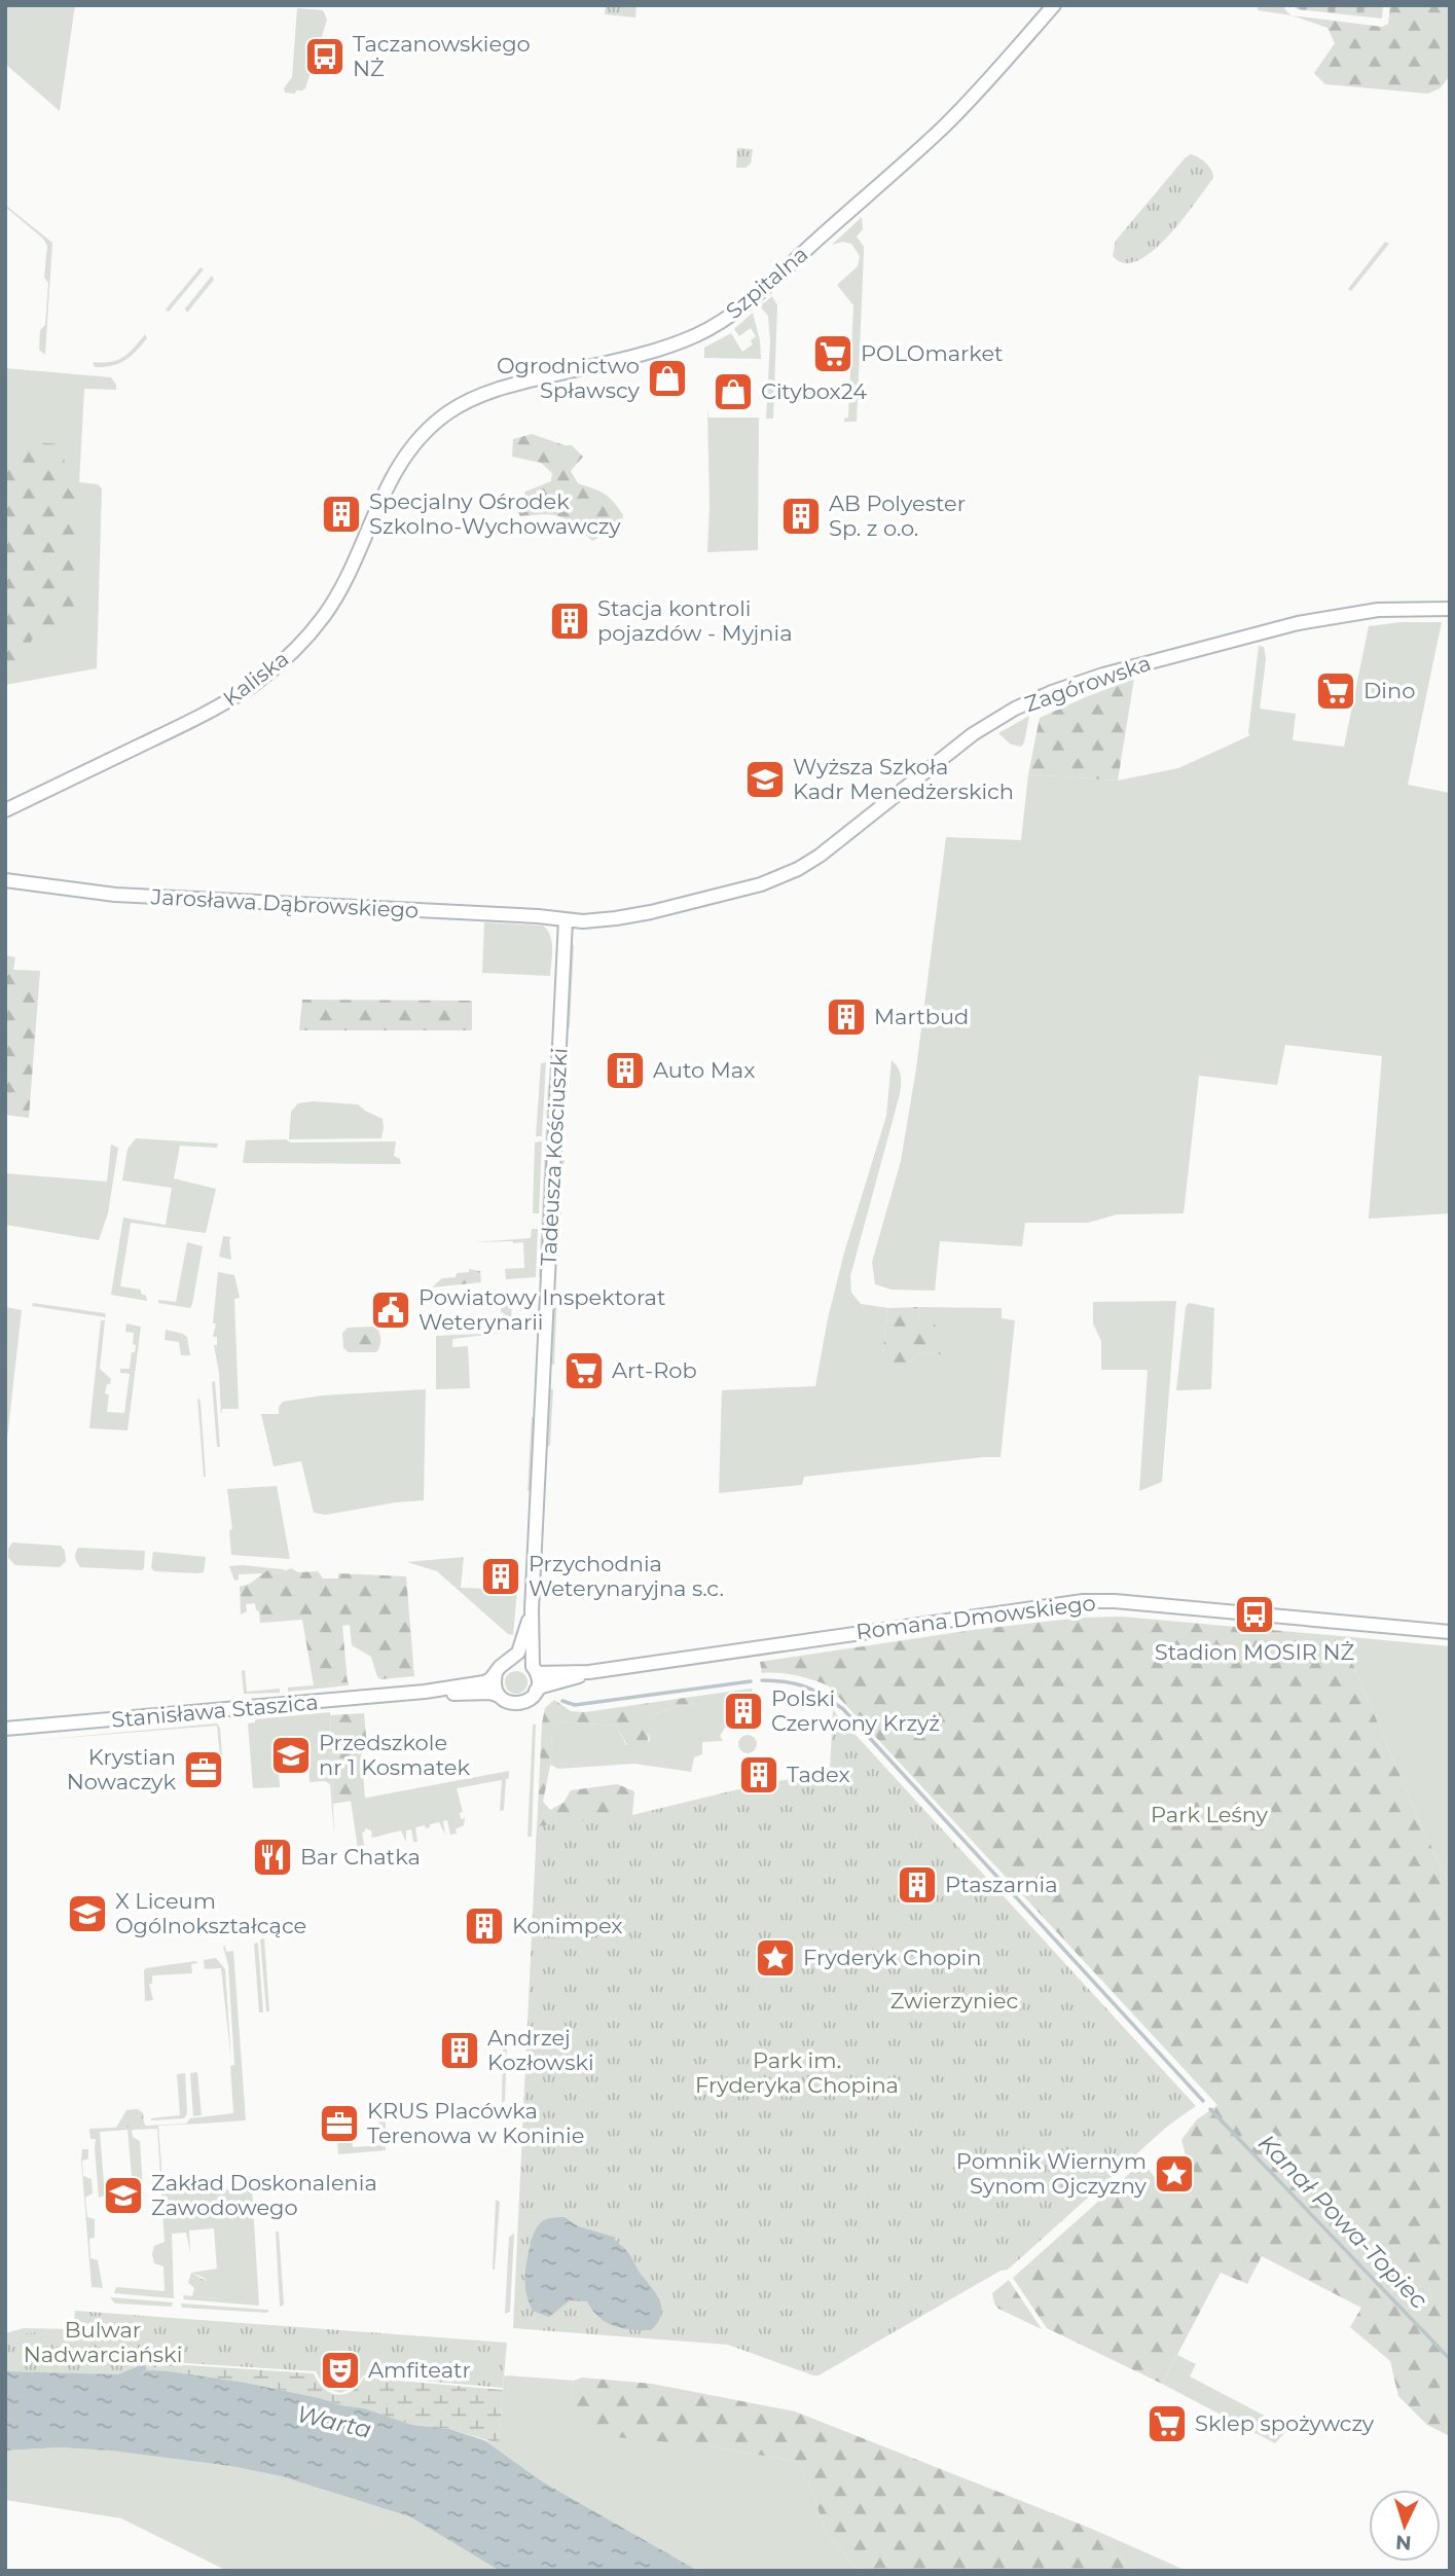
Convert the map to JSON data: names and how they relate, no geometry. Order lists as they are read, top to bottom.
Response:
{
  "streets": {
    "street": [
      "Szpitalna",
      "Kaliska",
      "Zagórowska",
      "Jarosława Dąbrowskiego",
      "Tadeusza Kościuszki",
      "Romana Dmowskiego",
      "Stanisława Staszica"
    ]
  },
  "crossings": [
    ["Szpitalna", "Kaliska"],
    ["Zagórowska", "Jarosława Dąbrowskiego"],
    ["Zagórowska", "Tadeusza Kościuszki"],
    ["Jarosława Dąbrowskiego", "Tadeusza Kościuszki"],
    ["Tadeusza Kościuszki", "Romana Dmowskiego"],
    ["Tadeusza Kościuszki", "Stanisława Staszica"],
    ["Romana Dmowskiego", "Stanisława Staszica"]
  ],
  "water": ["Kanał Powa-Topiec", "Warta"],
  "parks": [
    "Park Leśny",
    "Zwierzyniec",
    "Park im. Fryderyka Chopina",
    "Bulwar Nadwarciański"
  ],
  "places": {
    "bus stop": ["Taczanowskiego NŻ", "Stadion MOSIR NŻ"],
    "supermarket": [
      "POLOmarket",
      "Dino",
      "Art-Rob",
      "Sklep spożywczy"
    ],
    "shop": ["Ogrodnictwo Spławscy", "Citybox24"],
    "building": [
      "Specjalny Ośrodek Szkolno-Wychowawczy",
      "AB Polyester Sp. z o.o.",
      "Stacja kontroli pojazdów - Myjnia",
      "Martbud",
      "Auto Max",
      "Przychodnia Weterynaryjna s.c.",
      "Polski Czerwony Krzyż",
      "Tadex",
      "Ptaszarnia",
      "Konimpex",
      "Andrzej Kozłowski"
    ],
    "school or university": [
      "Wyższa Szkoła Kadr Menedżerskich",
      "Przedszkole nr 1 Kosmatek",
      "X Liceum Ogólnokształcące",
      "Zakład Doskonalenia Zawodowego"
    ],
    "public building": ["Powiatowy Inspektorat Weterynarii"],
    "office": ["Krystian Nowaczyk", "KRUS Placówka Terenowa w Koninie"],
    "restaurant": ["Bar Chatka"],
    "place": ["Fryderyk Chopin", "Pomnik Wiernym Synom Ojczyzny"],
    "theatre": ["Amfiteatr"]
  },
  "north": "bottom"
}
